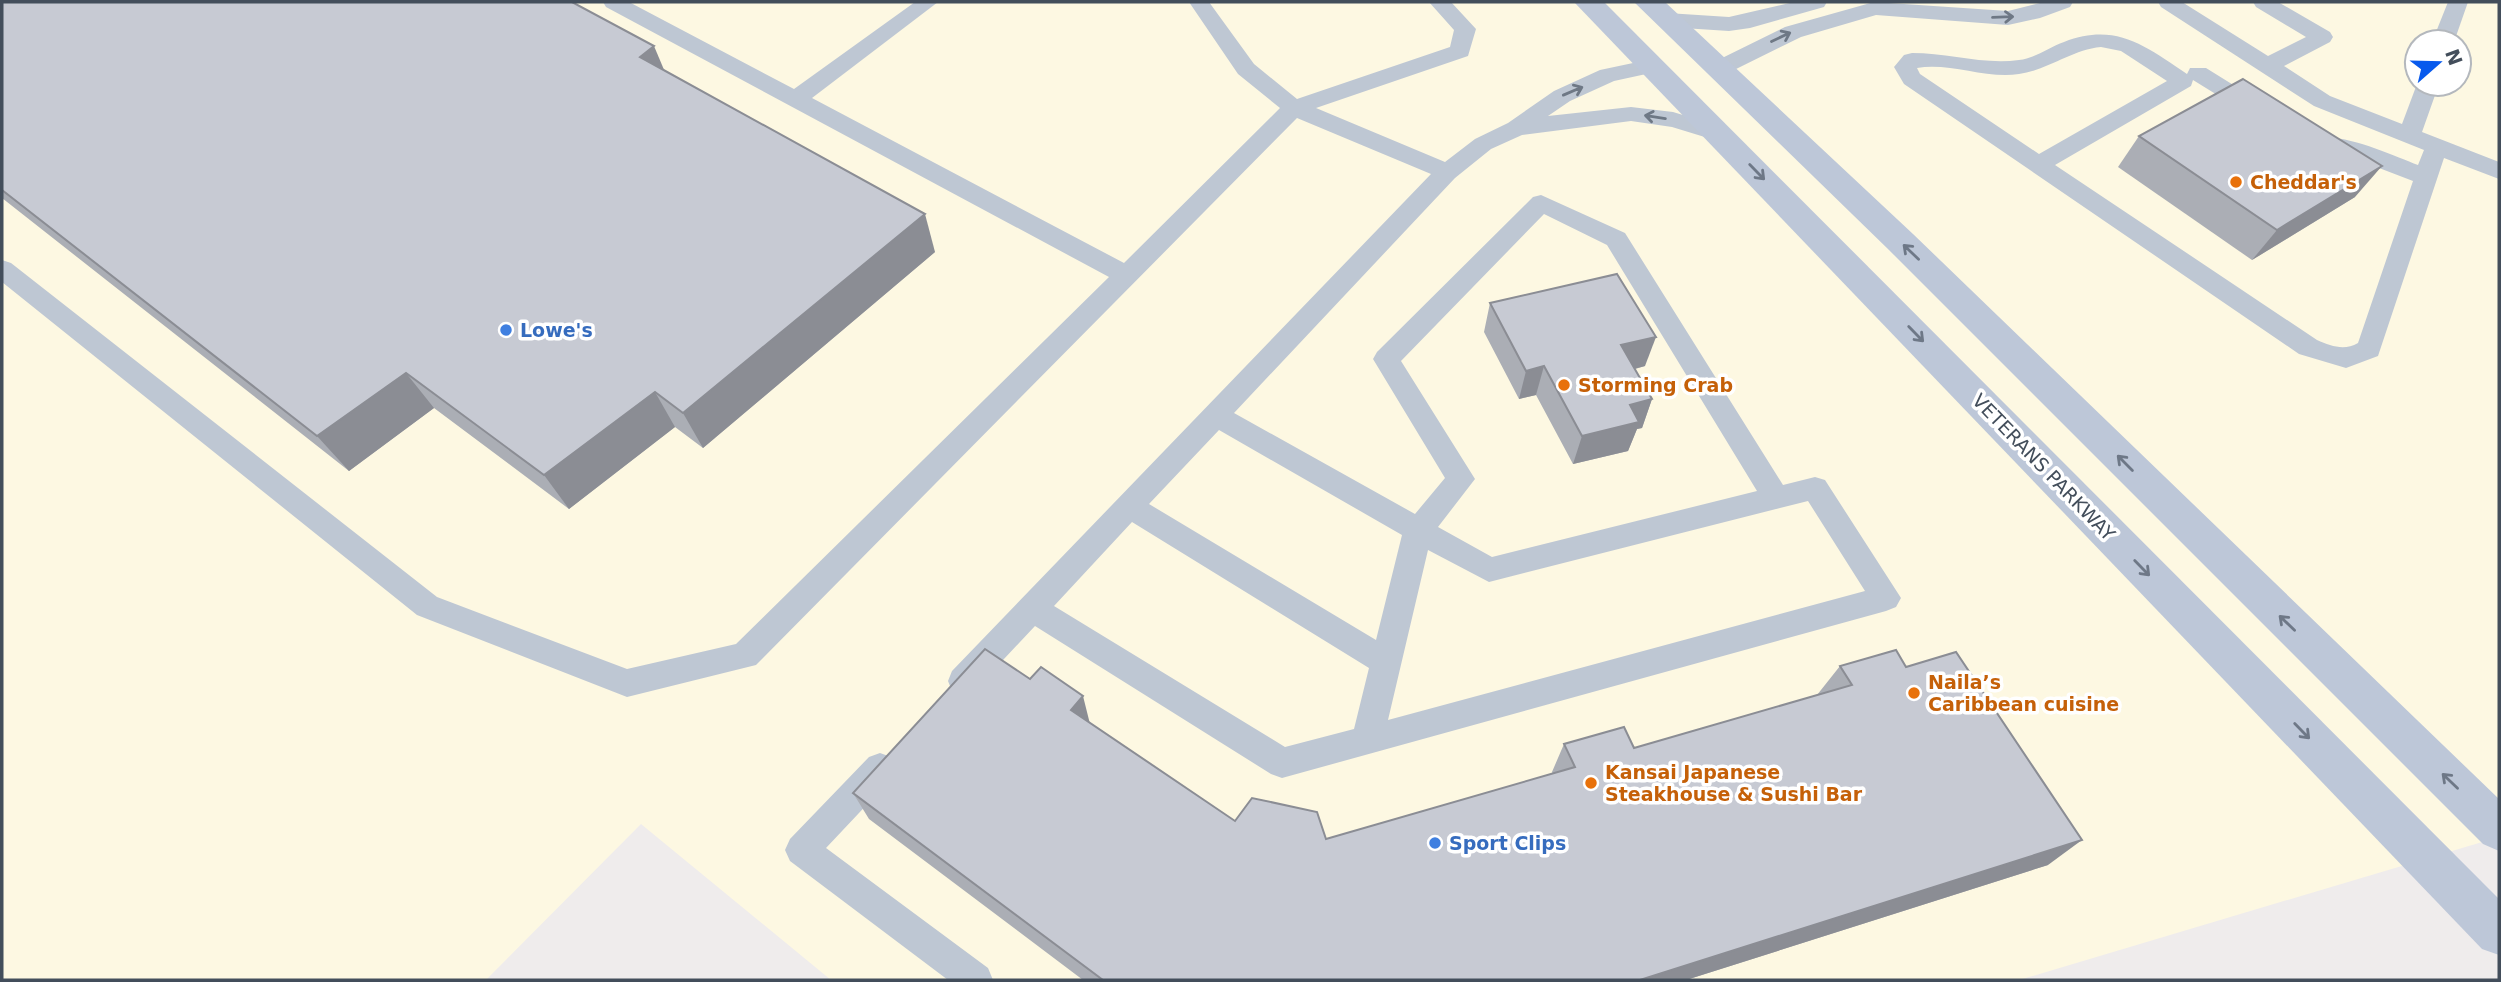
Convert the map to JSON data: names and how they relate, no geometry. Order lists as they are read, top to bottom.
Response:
{
  "streets": {
    "main road": ["VETERANS PARKWAY"]
  },
  "places": [
    "Cheddar's",
    "Lowe's",
    "Storming Crab",
    "Naila’s Caribbean cuisine",
    "Kansai Japanese Steakhouse & Sushi Bar",
    "Sport Clips"
  ],
  "north": "right"
}
